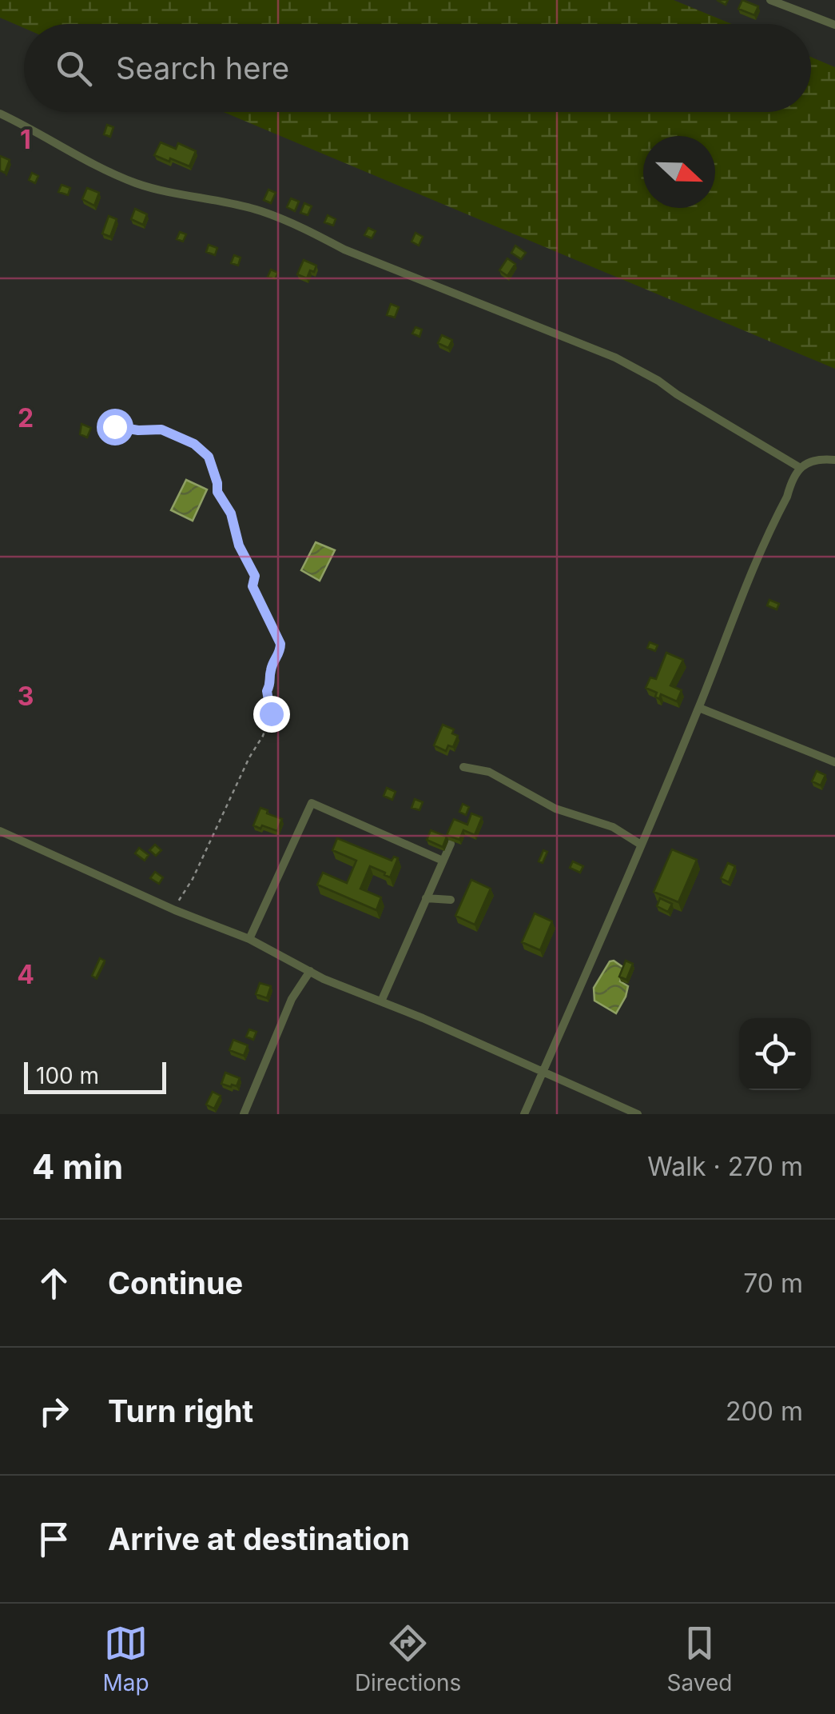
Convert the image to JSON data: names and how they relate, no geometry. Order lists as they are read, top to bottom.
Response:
{
  "scale_bar": "100 m",
  "north": "right",
  "page": {
    "search": "Search here",
    "scale": "100 m",
    "heading": ["4 min", "Walk · 270 m"],
    "list": [
      ["Continue", "70 m"],
      ["Turn right", "200 m"],
      "Arrive at destination"
    ],
    "nav": ["Map", "Directions", "Saved"]
  },
  "grid": {
    "rows": [
      "1",
      "2",
      "3",
      "4"
    ]
  }
}
